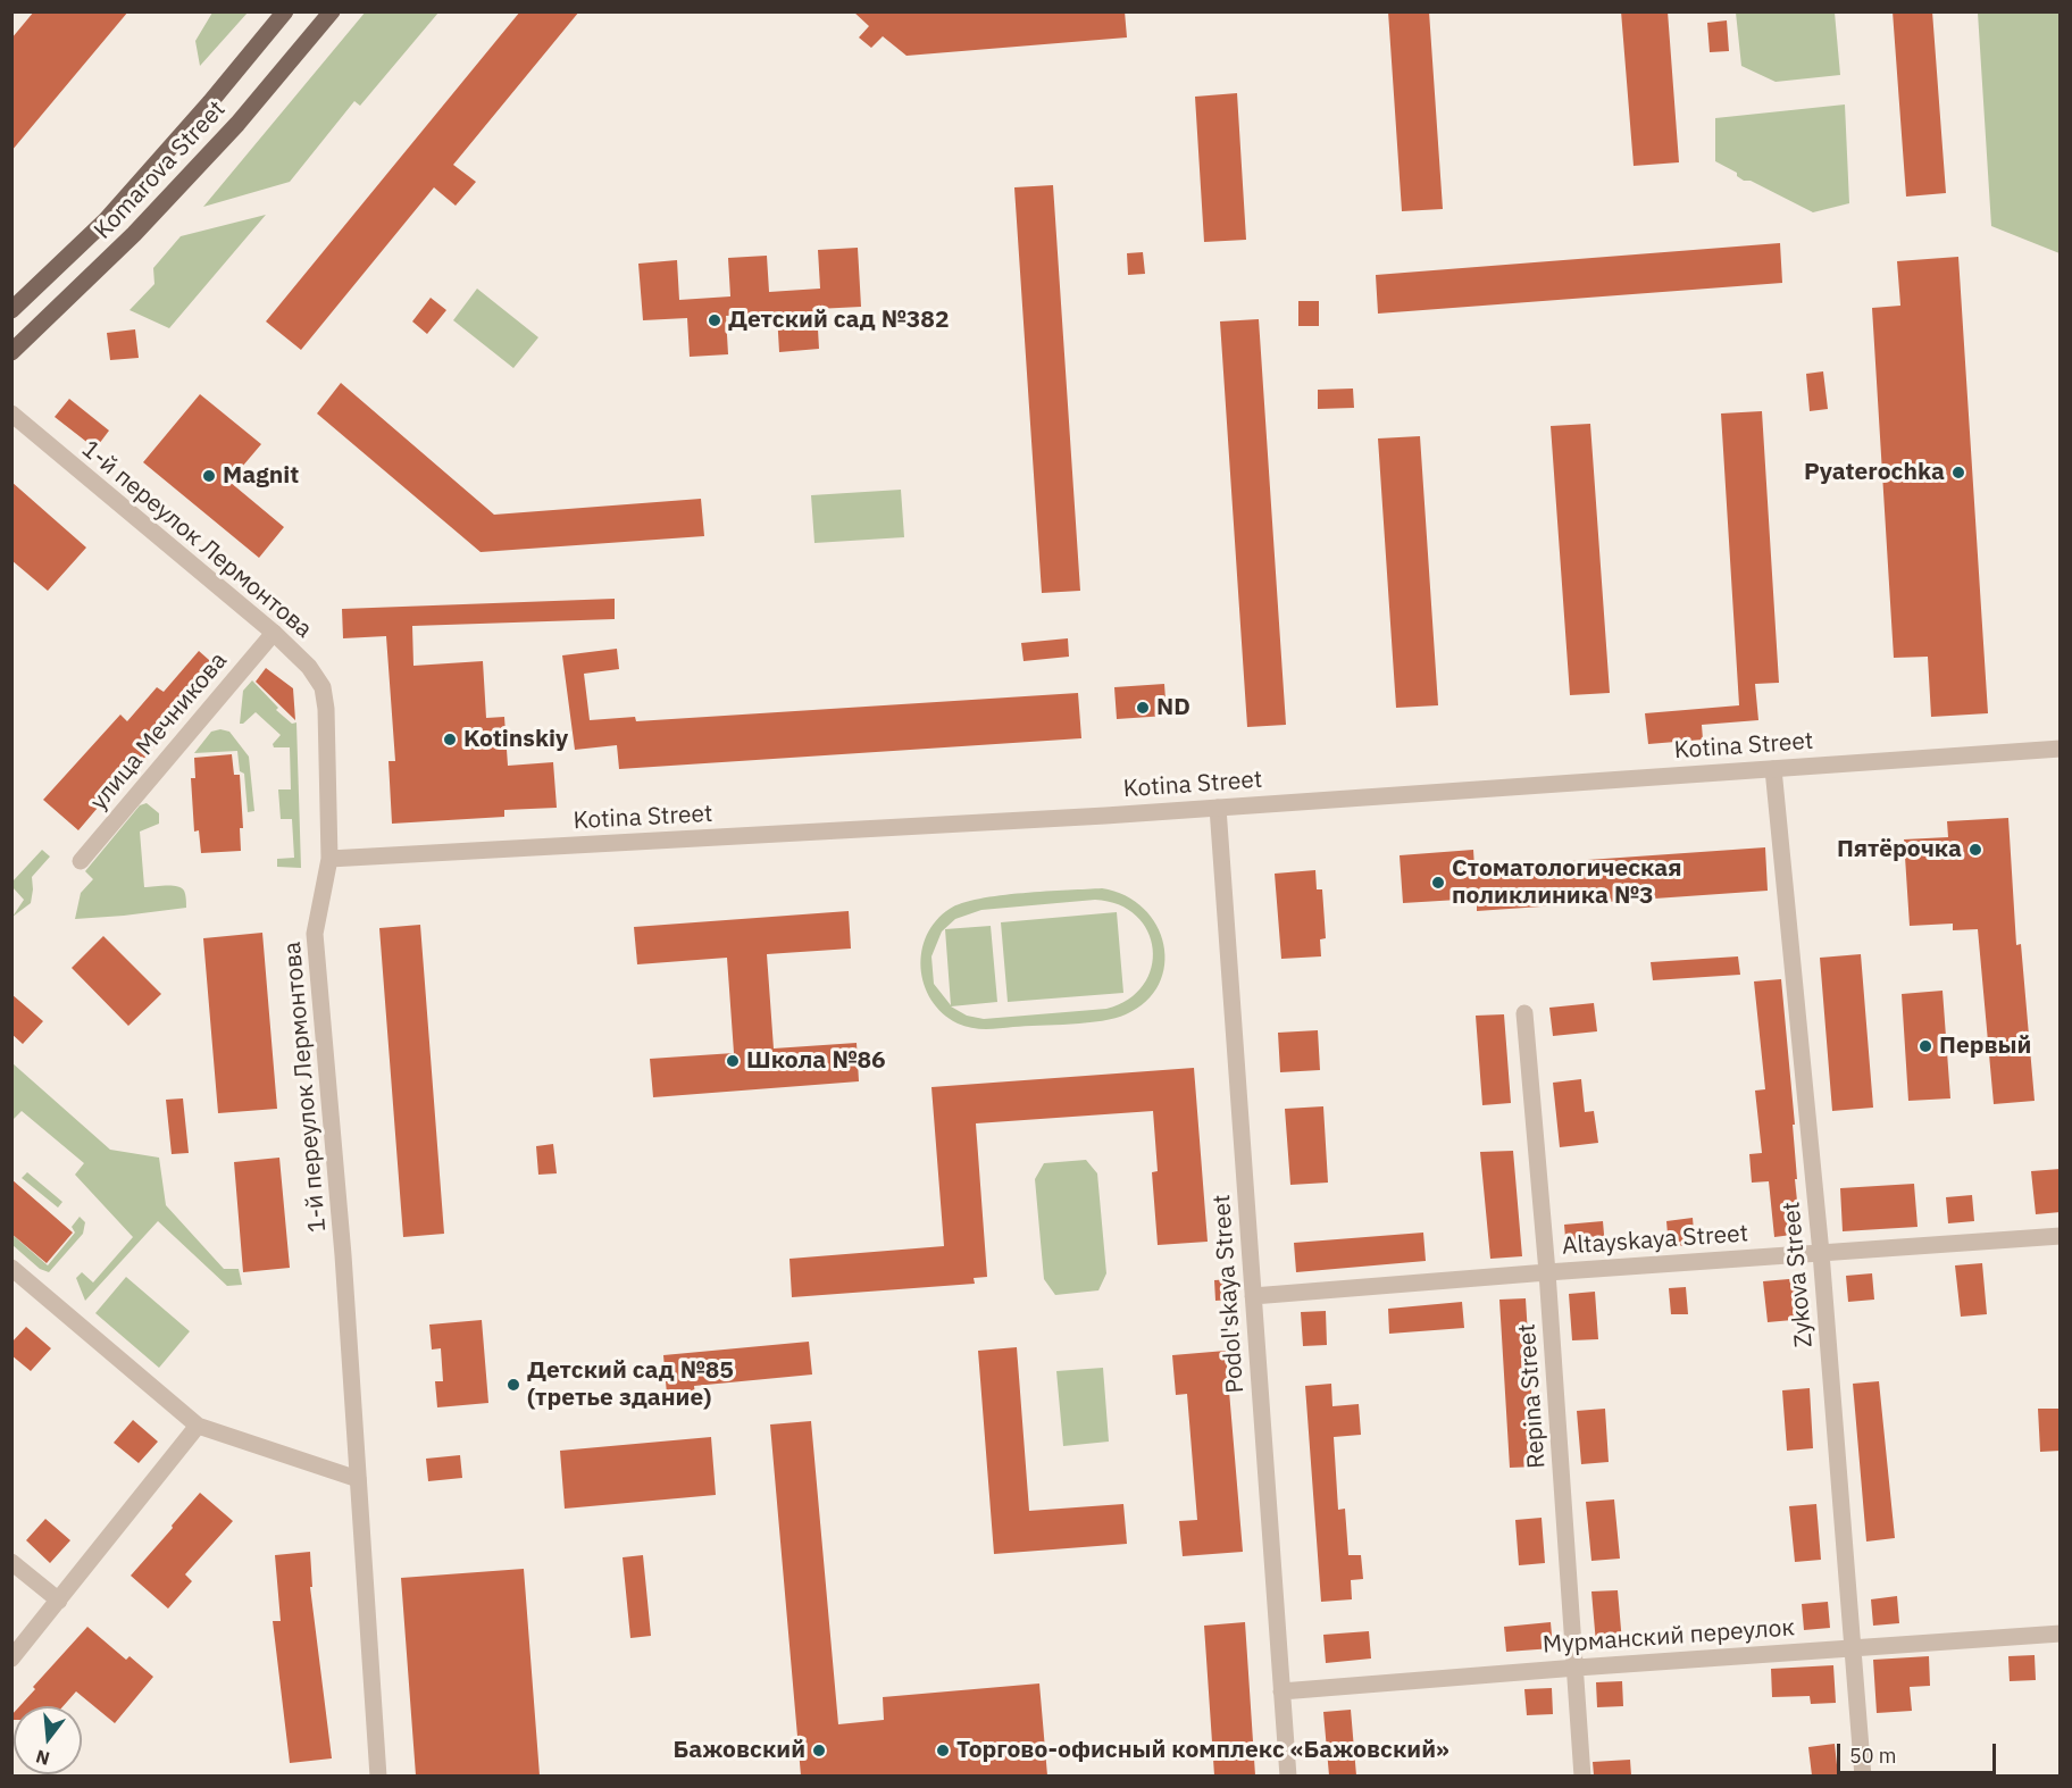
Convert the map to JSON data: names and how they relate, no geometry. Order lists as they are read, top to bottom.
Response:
{
  "streets": {
    "main road": ["Komarova Street"],
    "street": [
      "1-й переулок Лермонтова",
      "улица Мечникова",
      "Kotina Street",
      "Altayskaya Street",
      "Zykova Street",
      "Podol'skaya Street",
      "Repina Street",
      "Мурманский переулок"
    ]
  },
  "crossings": [
    ["1-й переулок Лермонтова", "улица Мечникова"],
    ["1-й переулок Лермонтова", "Kotina Street"],
    ["Kotina Street", "Zykova Street"],
    ["Kotina Street", "Podol'skaya Street"],
    ["Altayskaya Street", "Zykova Street"],
    ["Altayskaya Street", "Podol'skaya Street"],
    ["Altayskaya Street", "Repina Street"],
    ["Zykova Street", "Мурманский переулок"],
    ["Podol'skaya Street", "Мурманский переулок"],
    ["Repina Street", "Мурманский переулок"]
  ],
  "places": [
    "Детский сад №382",
    "Pyaterochka",
    "Magnit",
    "ND",
    "Kotinskiy",
    "Пятёрочка",
    "Стоматологическая поликлиника №3",
    "Первый",
    "Школа №86",
    "Детский сад №85 (третье здание)",
    "Бажовский",
    "Торгово-офисный комплекс «Бажовский»"
  ],
  "scale_bar": "50 m",
  "north": "bottom"
}
